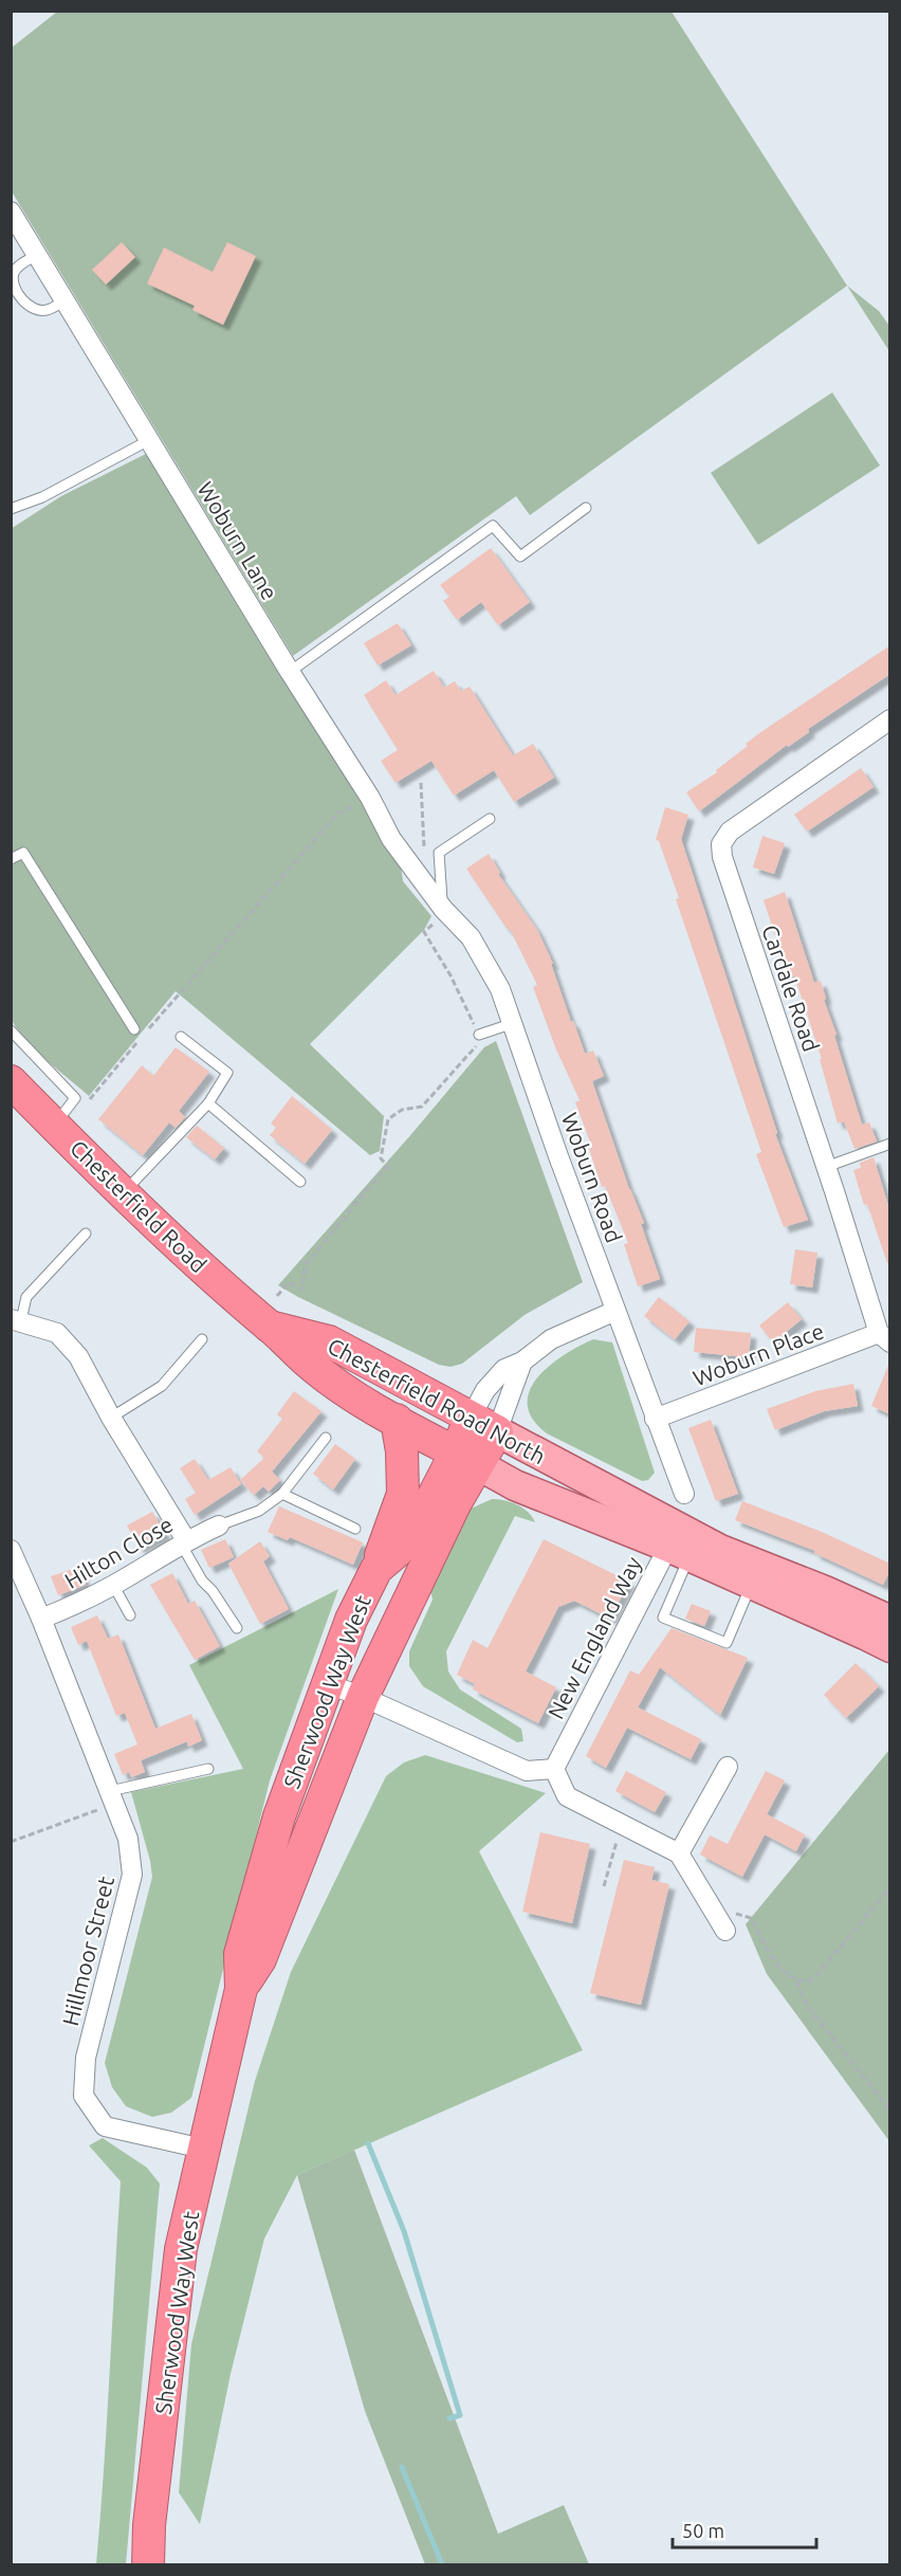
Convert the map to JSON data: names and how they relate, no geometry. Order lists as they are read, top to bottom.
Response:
{
  "streets": {
    "highway": ["Chesterfield Road", "Chesterfield Road North", "Sherwood Way West"],
    "street": [
      "Woburn Lane",
      "Cardale Road",
      "Woburn Road",
      "Woburn Place",
      "Hilton Close",
      "New England Way",
      "Hillmoor Street"
    ]
  },
  "crossings": [
    ["Woburn Lane", "Woburn Road"],
    ["Cardale Road", "Woburn Place"],
    ["Woburn Road", "Woburn Place"],
    ["Chesterfield Road", "Chesterfield Road North"],
    ["Chesterfield Road North", "New England Way"],
    ["Chesterfield Road North", "Sherwood Way West"],
    ["Hilton Close", "Hillmoor Street"],
    ["Sherwood Way West", "Hillmoor Street"]
  ],
  "scale_bar": "50 m"
}
